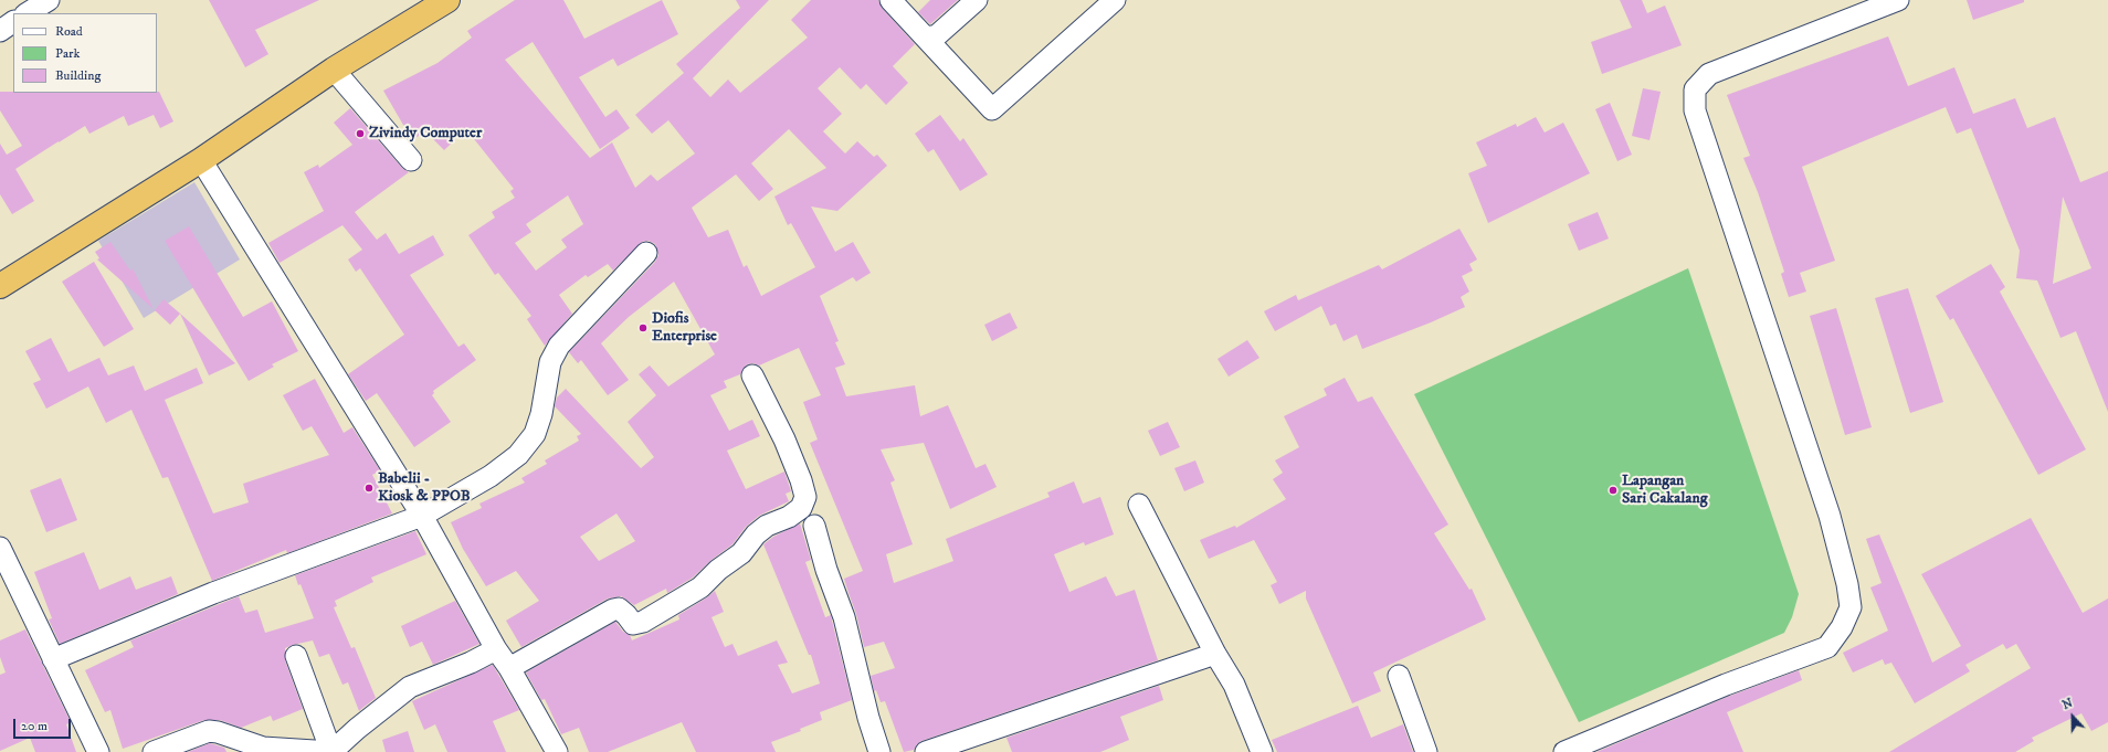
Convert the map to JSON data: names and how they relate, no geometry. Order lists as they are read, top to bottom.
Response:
{
  "places": [
    "Zivindy Computer",
    "Diofis Enterprise",
    "Babelii - Kiosk & PPOB",
    "Lapangan Sari Cakalang"
  ],
  "legend": ["Road", "Park", "Building"],
  "scale_bar": "20 m",
  "north": "top"
}
